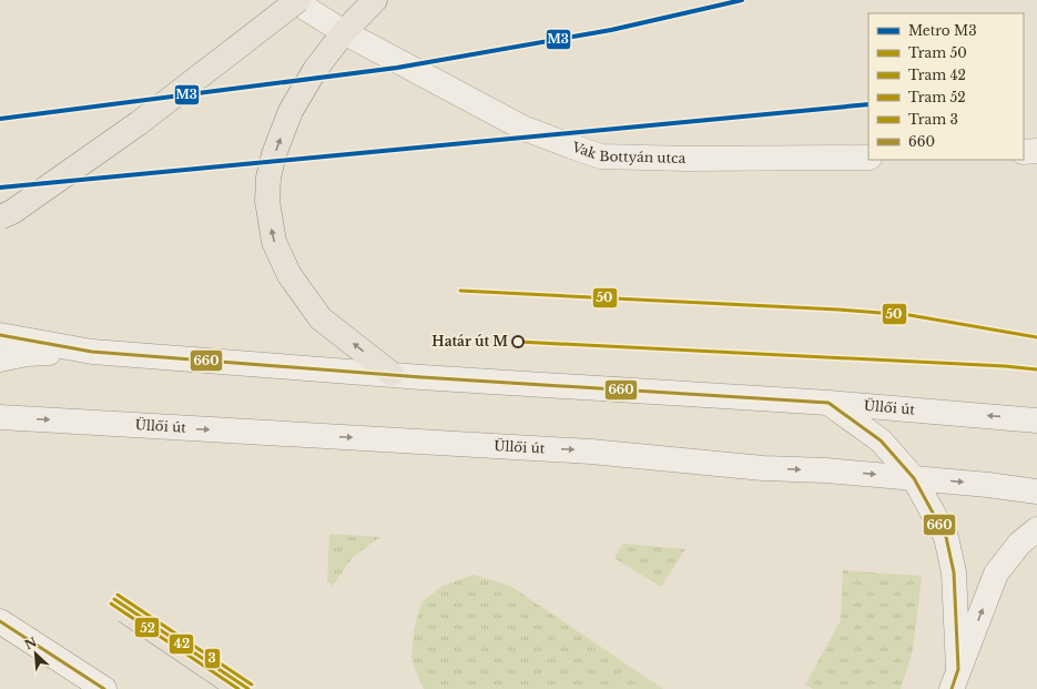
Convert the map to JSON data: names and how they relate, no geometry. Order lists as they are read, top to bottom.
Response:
{
  "streets": {
    "main road": ["Vak Bottyán utca", "Üllői út"]
  },
  "places": ["Határ út M"],
  "lines": [
    "metro line M3",
    "tram line 50",
    "transit line 660",
    "tram line 3",
    "tram line 42",
    "tram line 52"
  ],
  "legend": [
    "Metro M3",
    "Tram 50",
    "Tram 42",
    "Tram 52",
    "Tram 3",
    "660"
  ],
  "north": "top left"
}
